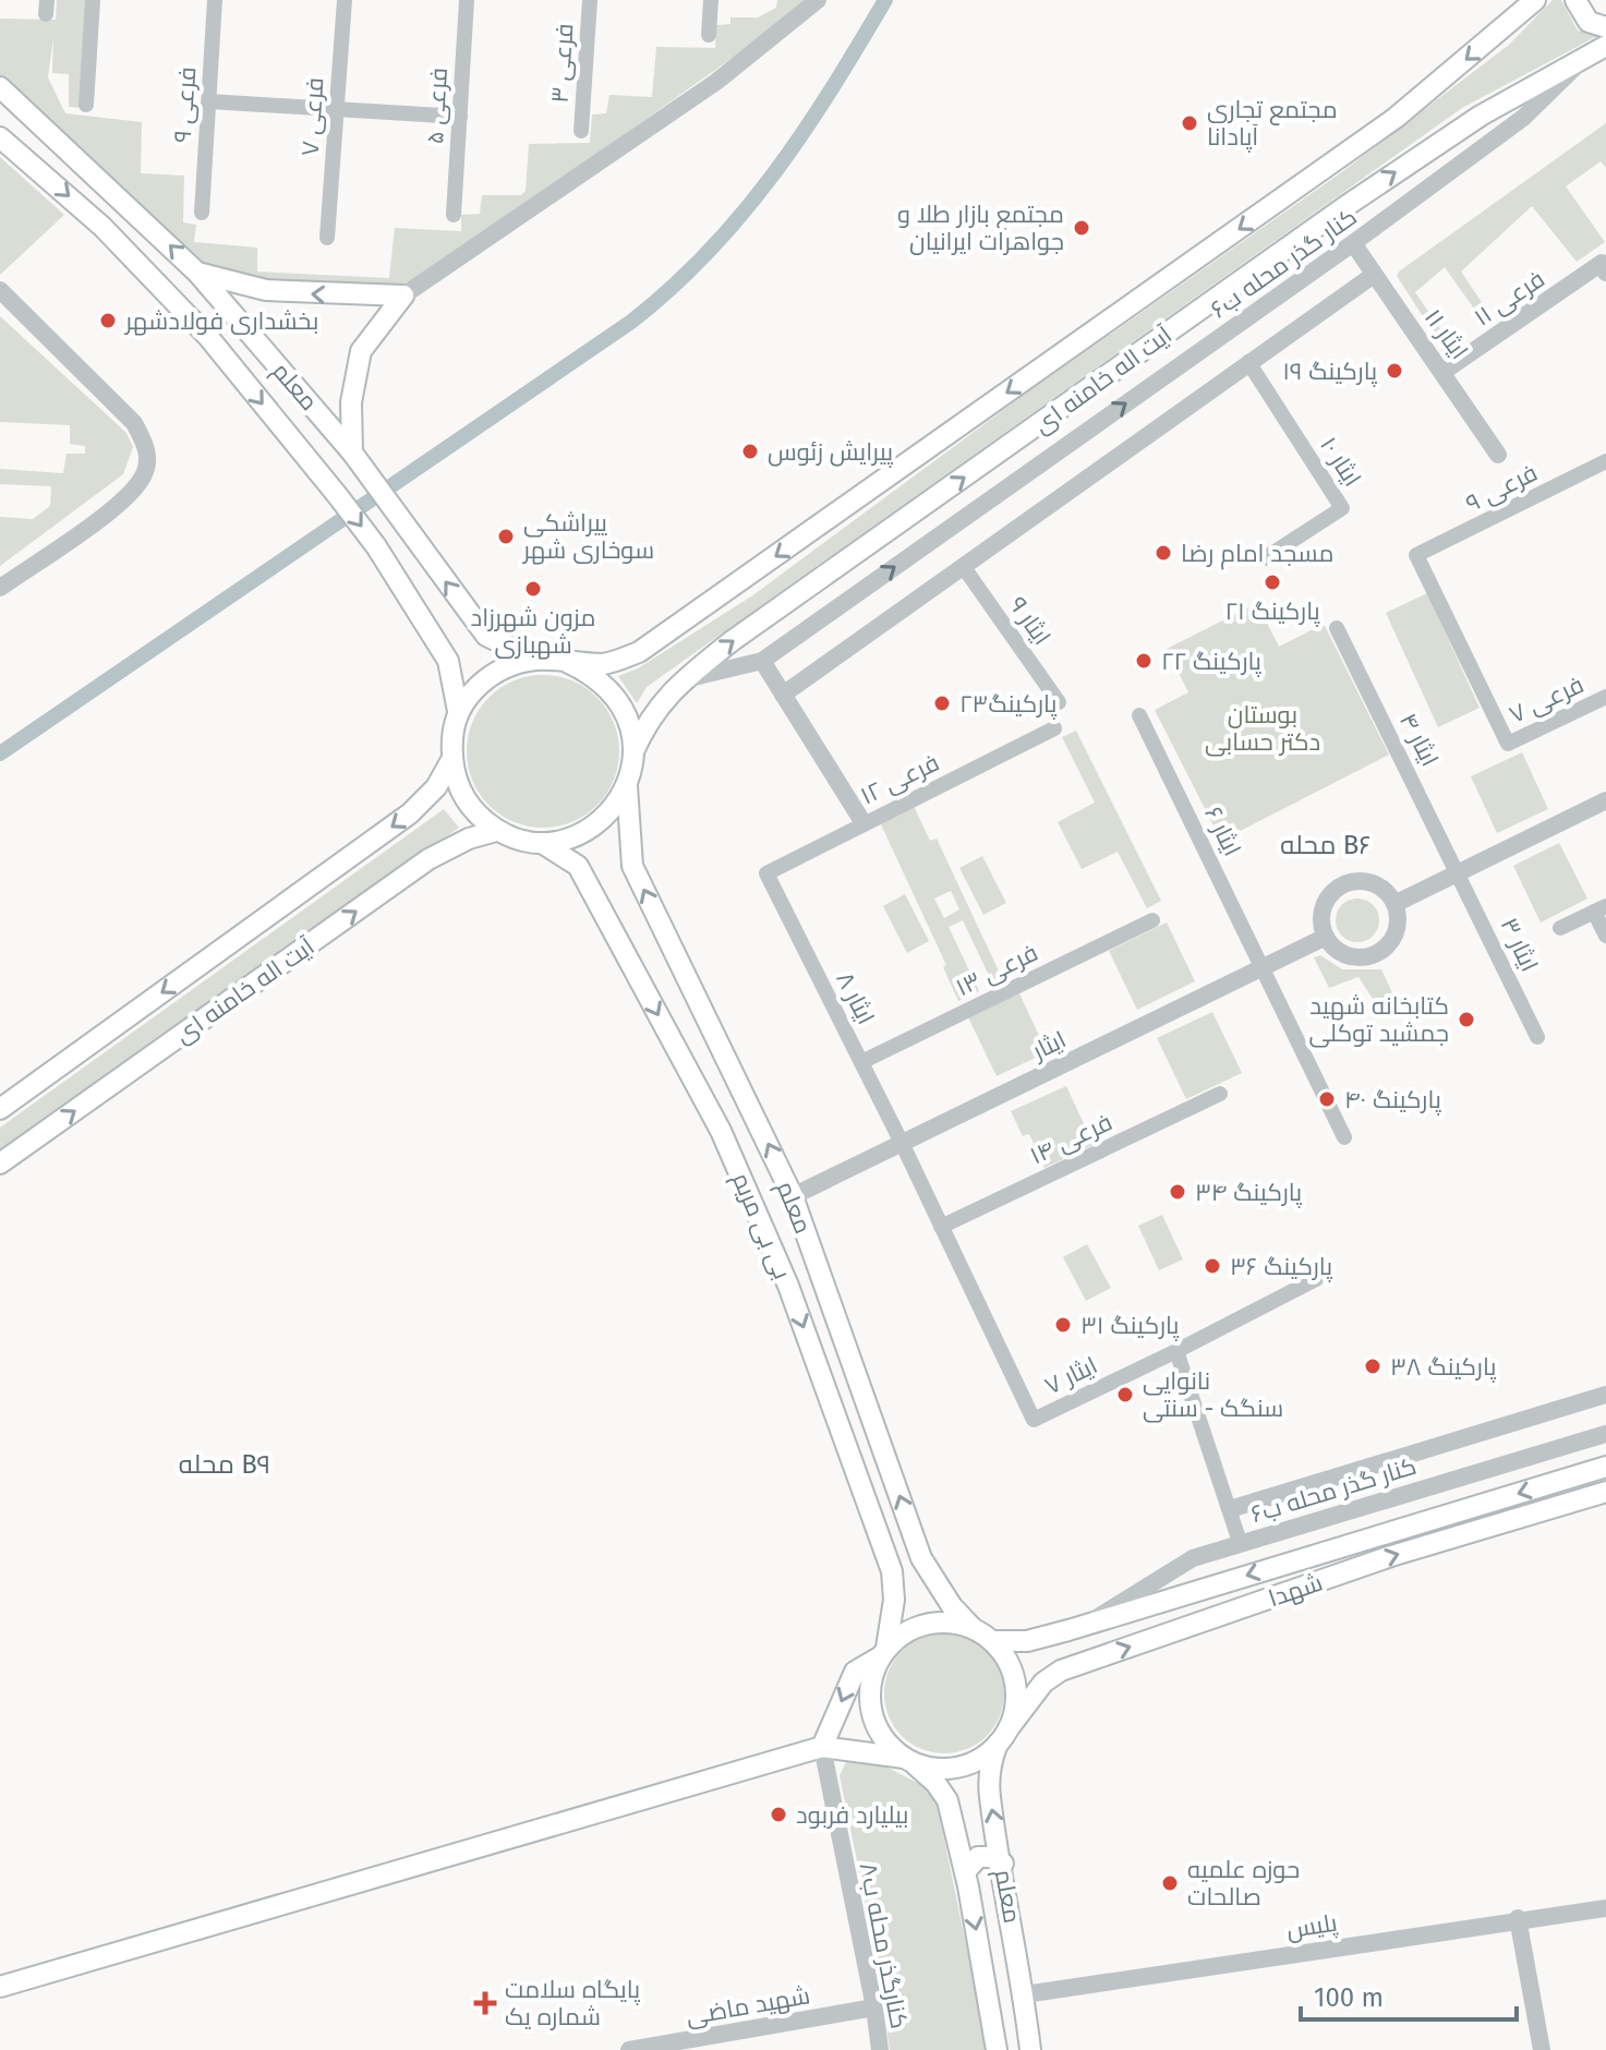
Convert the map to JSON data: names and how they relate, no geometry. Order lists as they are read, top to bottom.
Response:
{
  "streets": {
    "main road": [
      "آیت اله خامنه ای",
      "معلم",
      "بی بی مریم",
      "شهدا"
    ],
    "street": [
      "فرعی ۳",
      "فرعی ۹",
      "فرعی ۵",
      "فرعی ۷",
      "کنار گذر محله ب۶",
      "فرعی ۱۱",
      "ایثار ۱۱",
      "ایثار ۱۰",
      "ایثار ۹",
      "ایثار ۴",
      "فرعی ۱۲",
      "ایثار ۶",
      "ایثار ۳",
      "فرعی ۱۳",
      "ایثار ۸",
      "ایثار",
      "فرعی ۱۴",
      "ایثار ۷",
      "پلیس",
      "کنارگذر محله ب۸",
      "شهید ماضی"
    ]
  },
  "crossings": [
    ["فرعی ۹", "فرعی ۷"],
    ["کنار گذر محله ب۶", "ایثار ۱۱"],
    ["کنار گذر محله ب۶", "آیت اله خامنه ای"],
    ["کنار گذر محله ب۶", "شهدا"],
    ["فرعی ۱۱", "ایثار ۱۱"],
    ["آیت اله خامنه ای", "معلم"],
    ["آیت اله خامنه ای", "بی بی مریم"],
    ["معلم", "ایثار"],
    ["معلم", "بی بی مریم"],
    ["معلم", "شهدا"],
    ["معلم", "پلیس"],
    ["ایثار ۴", "ایثار ۳"],
    ["فرعی ۱۲", "ایثار ۸"],
    ["ایثار ۶", "ایثار"],
    ["فرعی ۱۳", "ایثار ۸"],
    ["ایثار ۸", "ایثار"],
    ["ایثار ۸", "ایثار ۷"],
    ["ایثار", "ایثار ۷"],
    ["فرعی ۱۴", "ایثار ۷"],
    ["بی بی مریم", "شهدا"],
    ["کنارگذر محله ب۸", "شهید ماضی"]
  ],
  "one_way": ["بی بی مریم"],
  "districts": ["محله B۶", "محله B۹"],
  "parks": ["بوستان دکتر حسابی"],
  "places": {
    "other": [
      "مجتمع تجاری آپادانا",
      "مجتمع بازار طلا و جواهرات ایرانیان",
      "بخشداری فولادشهر",
      "پارکینگ ۱۹",
      "پیرایش زئوس",
      "پیراشکی سوخاری شهر",
      "مسجد امام رضا",
      "پارکینگ ۲۱",
      "مزون شهرزاد شهبازی",
      "پارکینگ ۲۲",
      "پارکینگ۲۳",
      "کتابخانه شهید جمشید توکلی",
      "پارکینگ ۴۰",
      "پارکینگ ۳۴",
      "پارکینگ ۳۶",
      "پارکینگ ۳۱",
      "پارکینگ ۳۸",
      "نانوایی سنگک - سنتی",
      "بیلیارد فربود",
      "حوزه علمیه صالحات"
    ],
    "health": ["پایگاه سلامت شماره یک"]
  },
  "scale_bar": "100 m"
}
